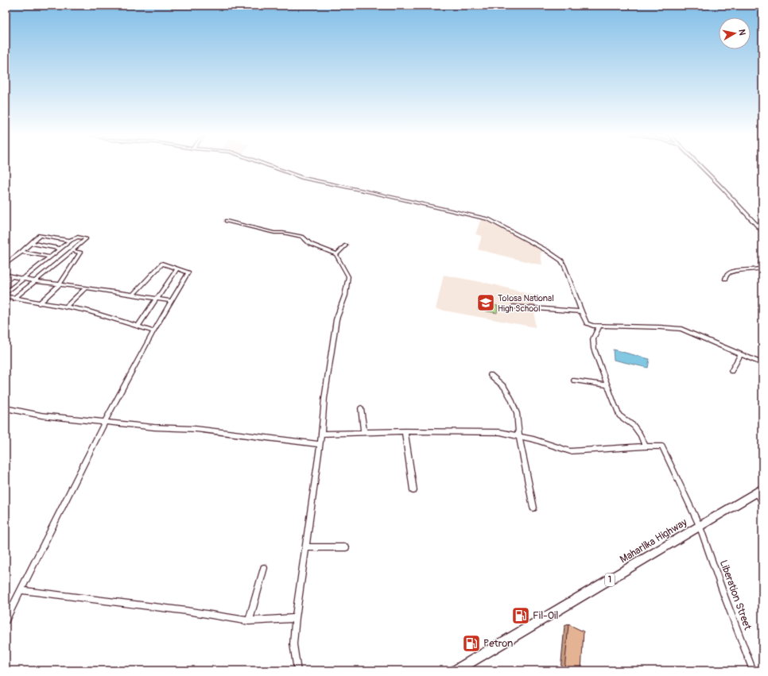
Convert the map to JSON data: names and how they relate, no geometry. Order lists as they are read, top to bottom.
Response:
{
  "streets": {
    "highway": ["Maharlika Highway", "1"],
    "street": ["Liberation Street"]
  },
  "crossings": [
    ["Maharlika Highway", "Liberation Street"]
  ],
  "places": {
    "school or university": ["Tolosa National High School"],
    "fuel station": ["Fil-Oil", "Petron"]
  },
  "north": "right"
}
